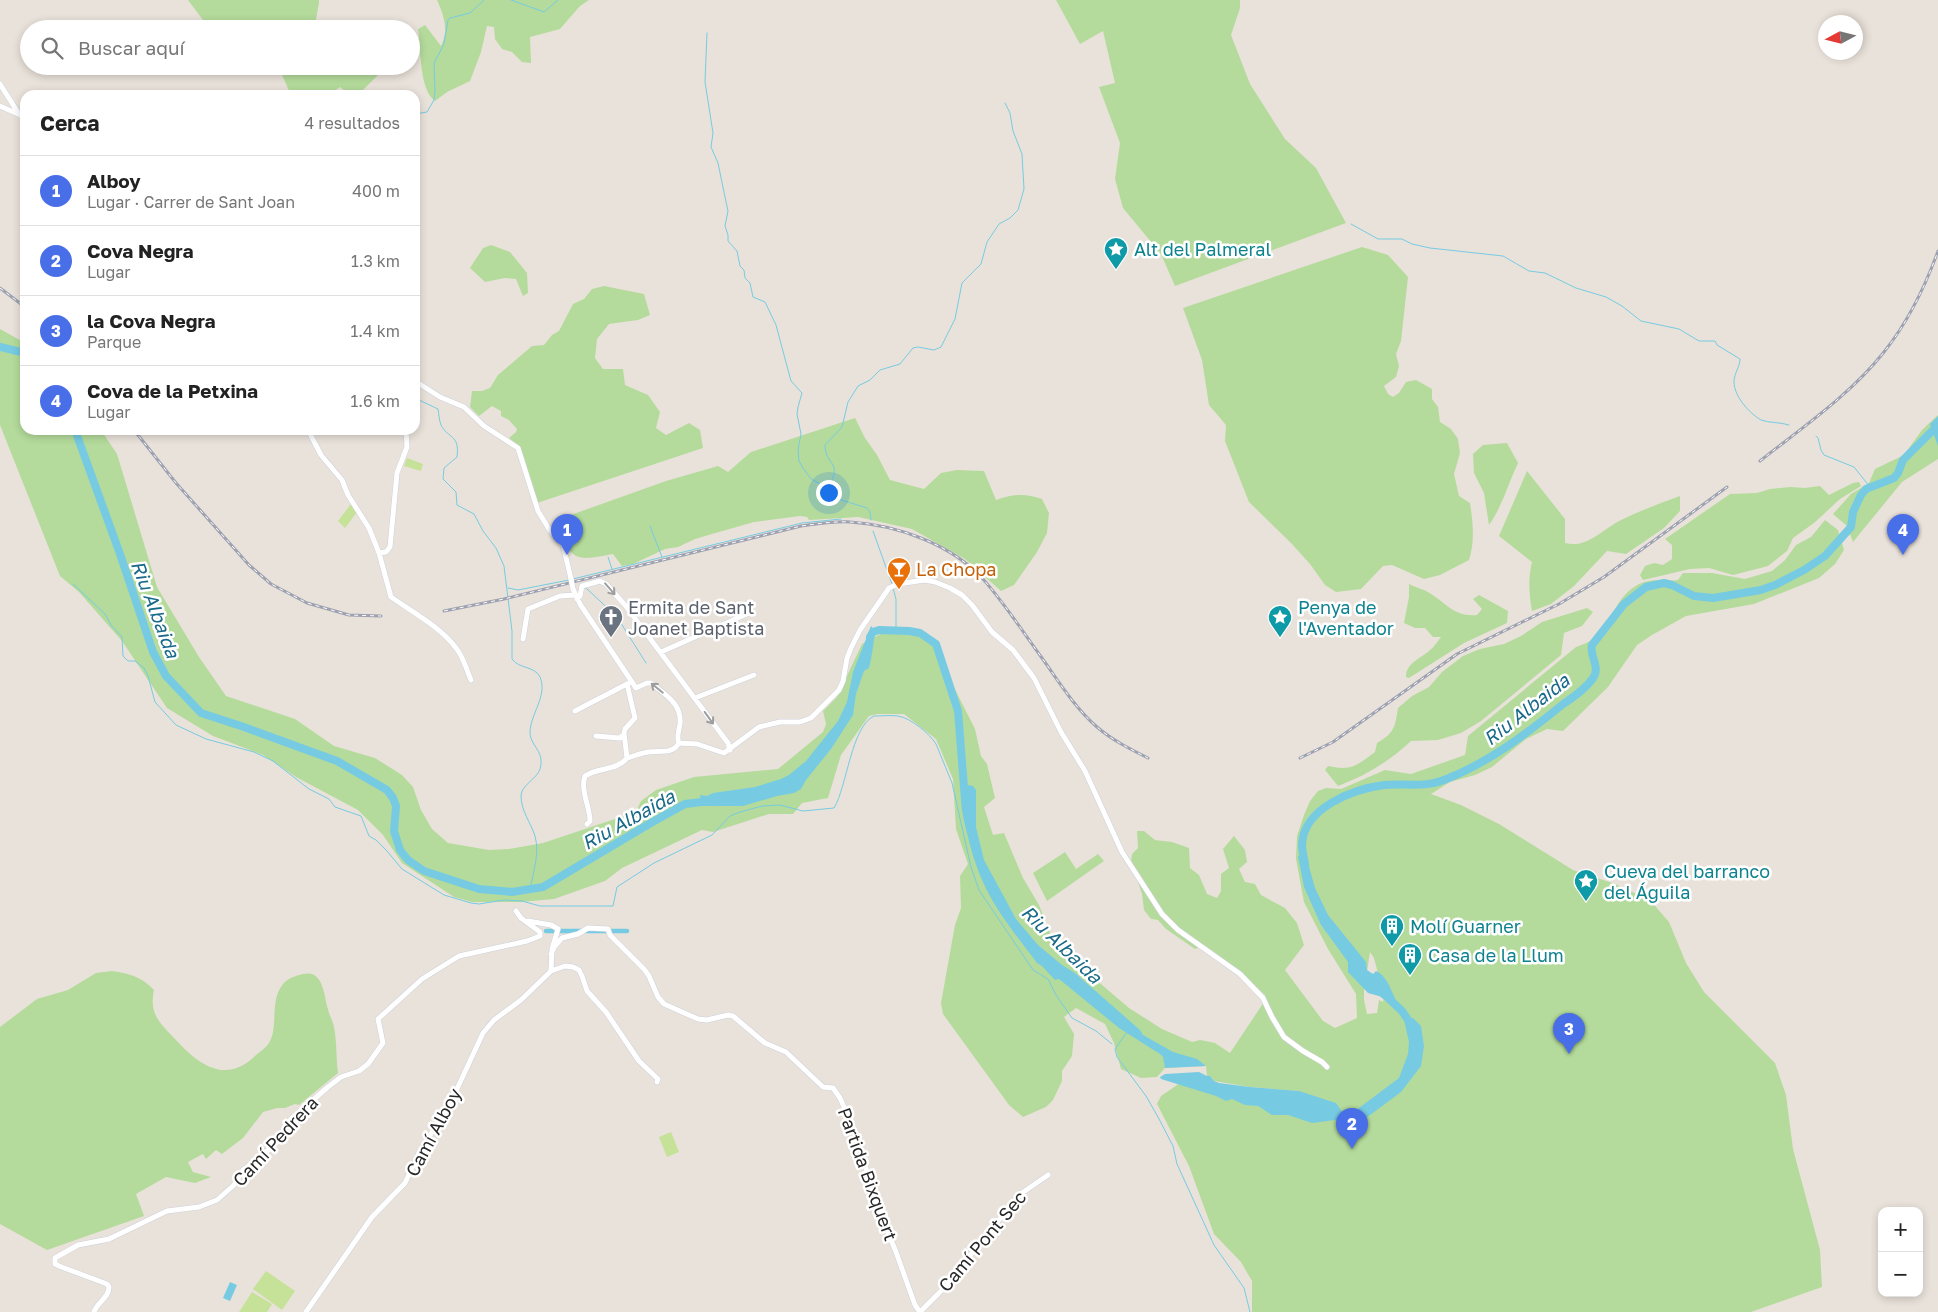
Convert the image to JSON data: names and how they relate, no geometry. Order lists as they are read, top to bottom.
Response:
{
  "streets": {
    "street": [
      "Camí Alboy",
      "Camí Pedrera",
      "Partida Bixquert",
      "Camí Pont Sec"
    ]
  },
  "crossings": [
    ["Partida Bixquert", "Camí Pont Sec"]
  ],
  "water": ["Riu Albaida"],
  "places": {
    "place": ["Alt del Palmeral", "Penya de l'Aventador", "Cueva del barranco del Águila"],
    "bar": ["La Chopa"],
    "church": ["Ermita de Sant Joanet Baptista"],
    "building": ["Molí Guarner", "Casa de la Llum"]
  },
  "north": "left",
  "page": {
    "search": "Buscar aquí",
    "heading": ["Cerca", "4 resultados"],
    "list": [
      {
        "mark": "1",
        "name": "Alboy",
        "note": "Lugar · Carrer de Sant Joan",
        "value": "400 m"
      },
      {
        "mark": "2",
        "name": "Cova Negra",
        "note": "Lugar",
        "value": "1.3 km"
      },
      {
        "mark": "3",
        "name": "la Cova Negra",
        "note": "Parque",
        "value": "1.4 km"
      },
      {
        "mark": "4",
        "name": "Cova de la Petxina",
        "note": "Lugar",
        "value": "1.6 km"
      }
    ],
    "pins": [
      "1",
      "4",
      "3",
      "2"
    ],
    "map_buttons": ["+", "−"]
  }
}
